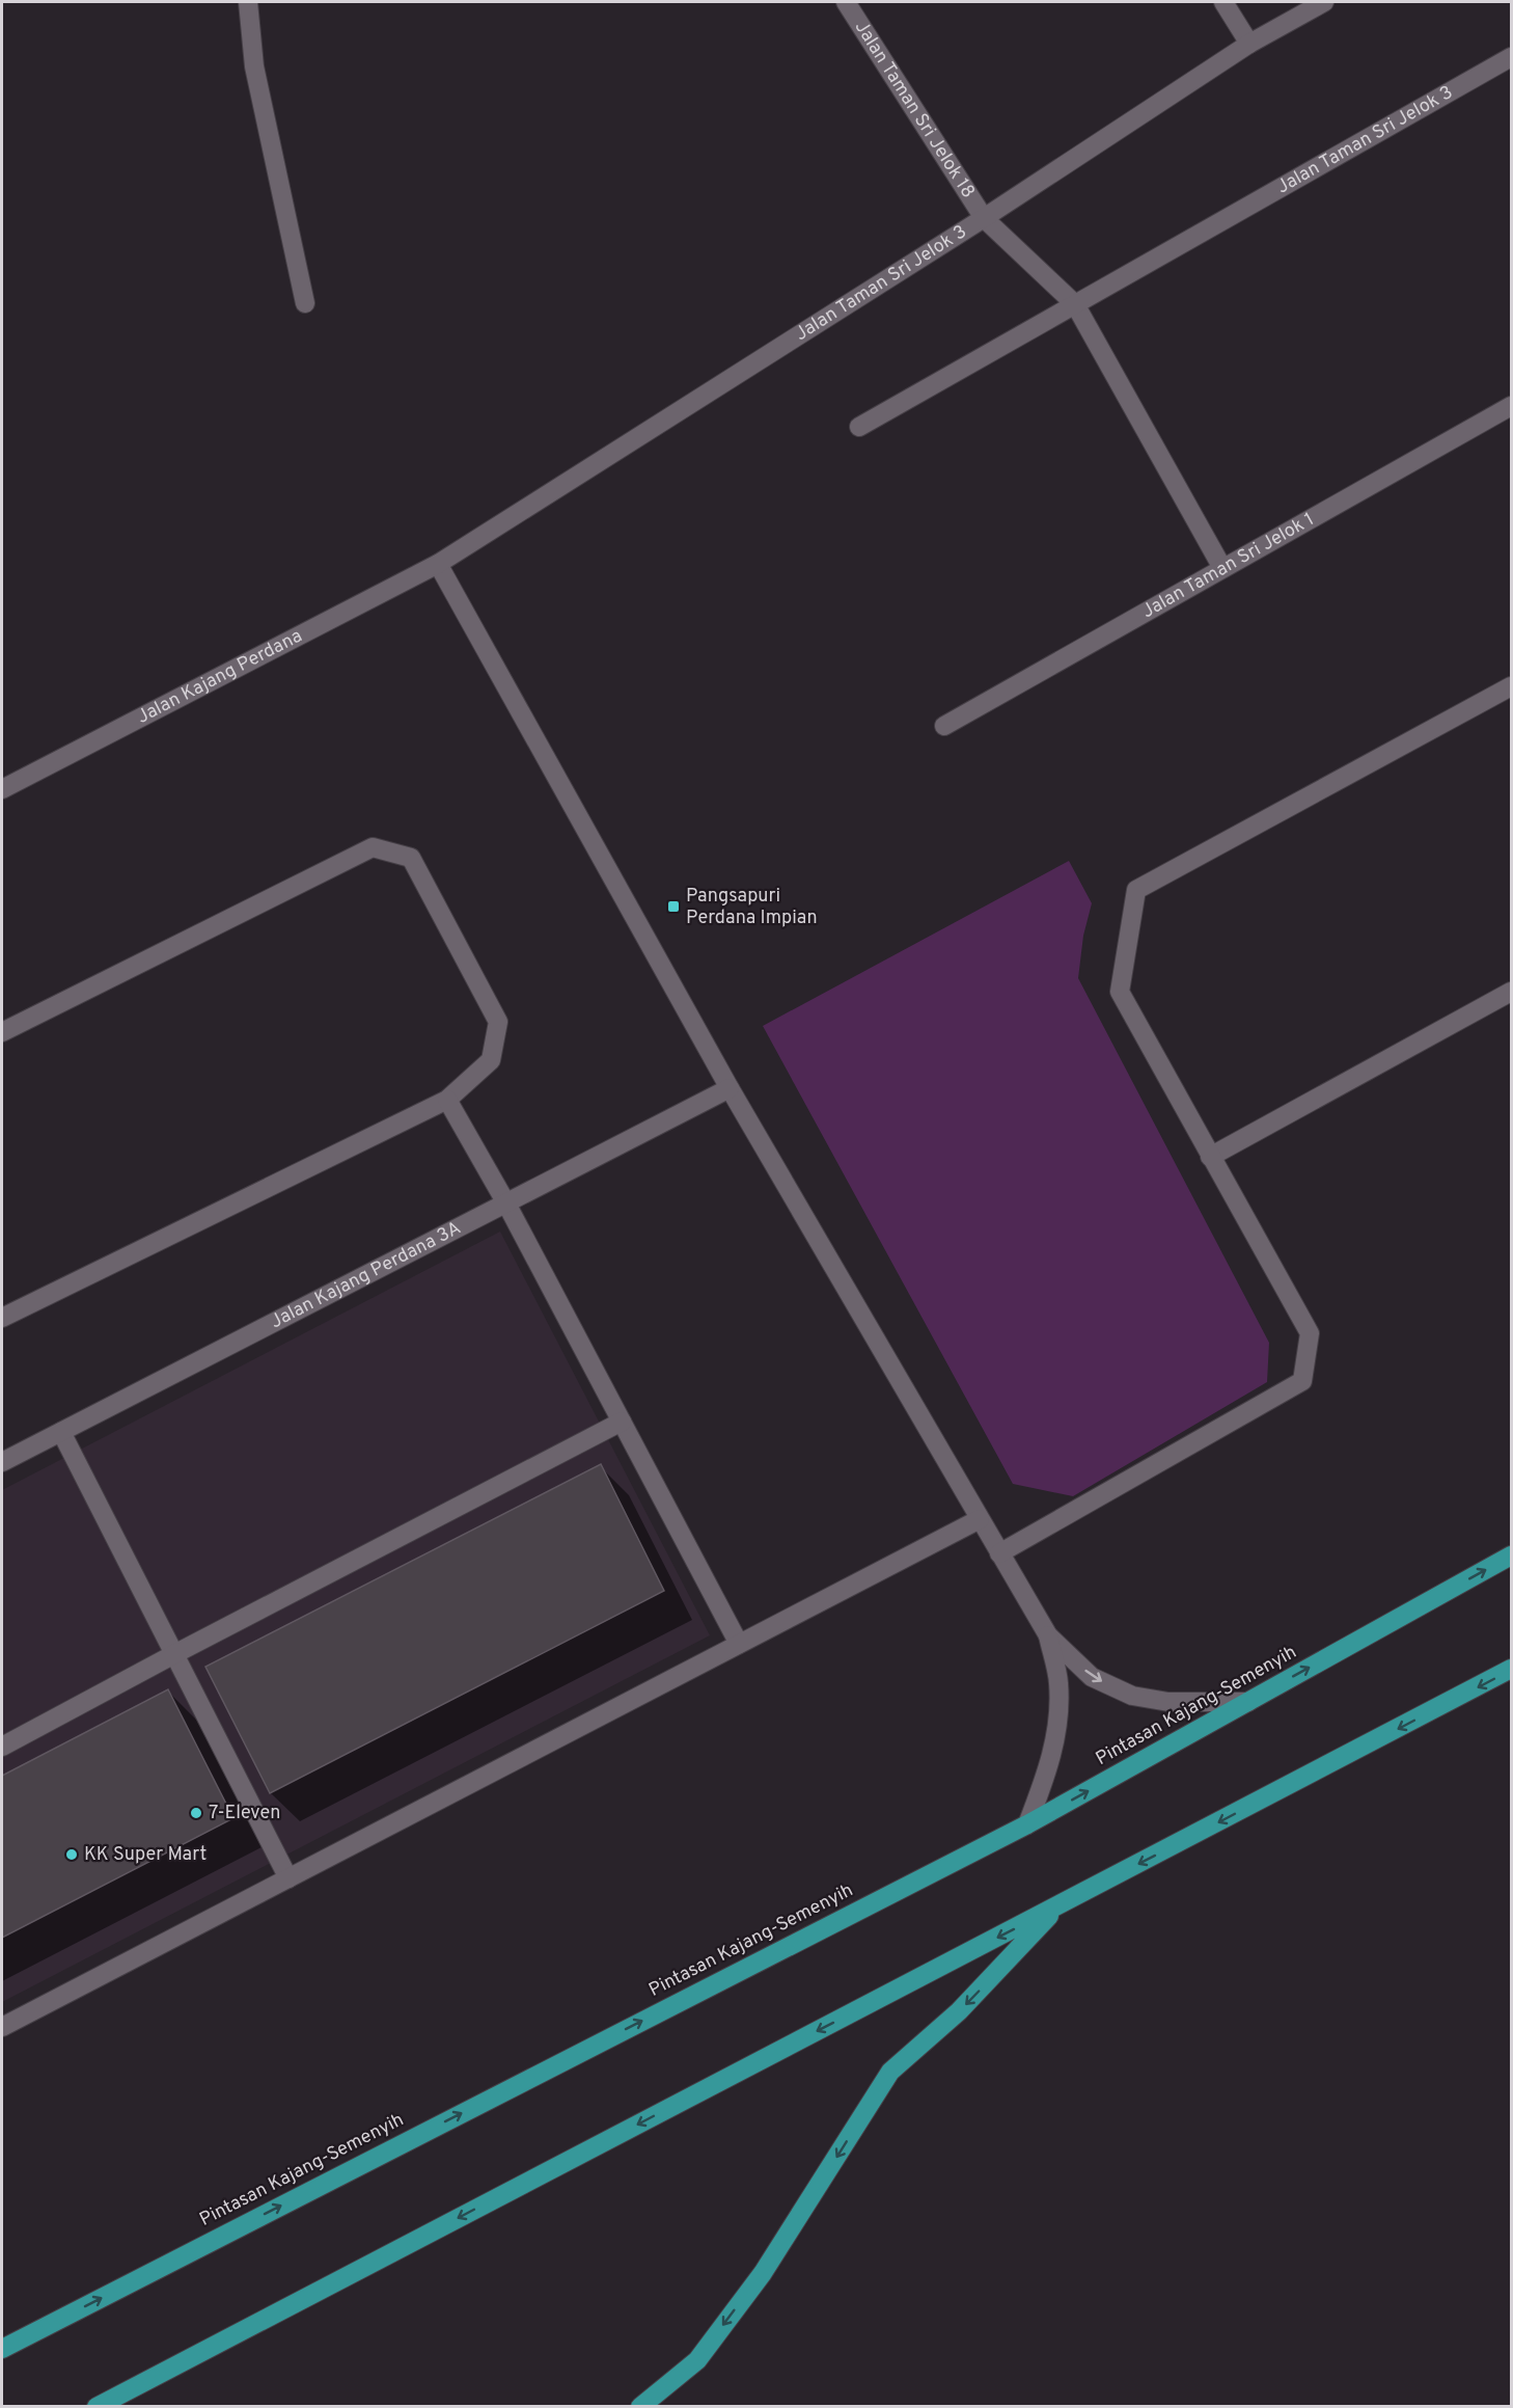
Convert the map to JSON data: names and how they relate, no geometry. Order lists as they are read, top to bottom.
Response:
{
  "streets": {
    "highway": ["Pintasan Kajang-Semenyih"],
    "street": [
      "Jalan Taman Sri Jelok 18",
      "Jalan Taman Sri Jelok 3",
      "Jalan Taman Sri Jelok 1",
      "Jalan Kajang Perdana",
      "Jalan Kajang Perdana 3A"
    ]
  },
  "crossings": [
    ["Jalan Taman Sri Jelok 18", "Jalan Taman Sri Jelok 3"],
    ["Jalan Taman Sri Jelok 18", "Jalan Taman Sri Jelok 1"],
    ["Jalan Taman Sri Jelok 3", "Jalan Kajang Perdana"]
  ],
  "places": {
    "transit": ["Pangsapuri Perdana Impian"],
    "other": ["7-Eleven", "KK Super Mart"]
  }
}
